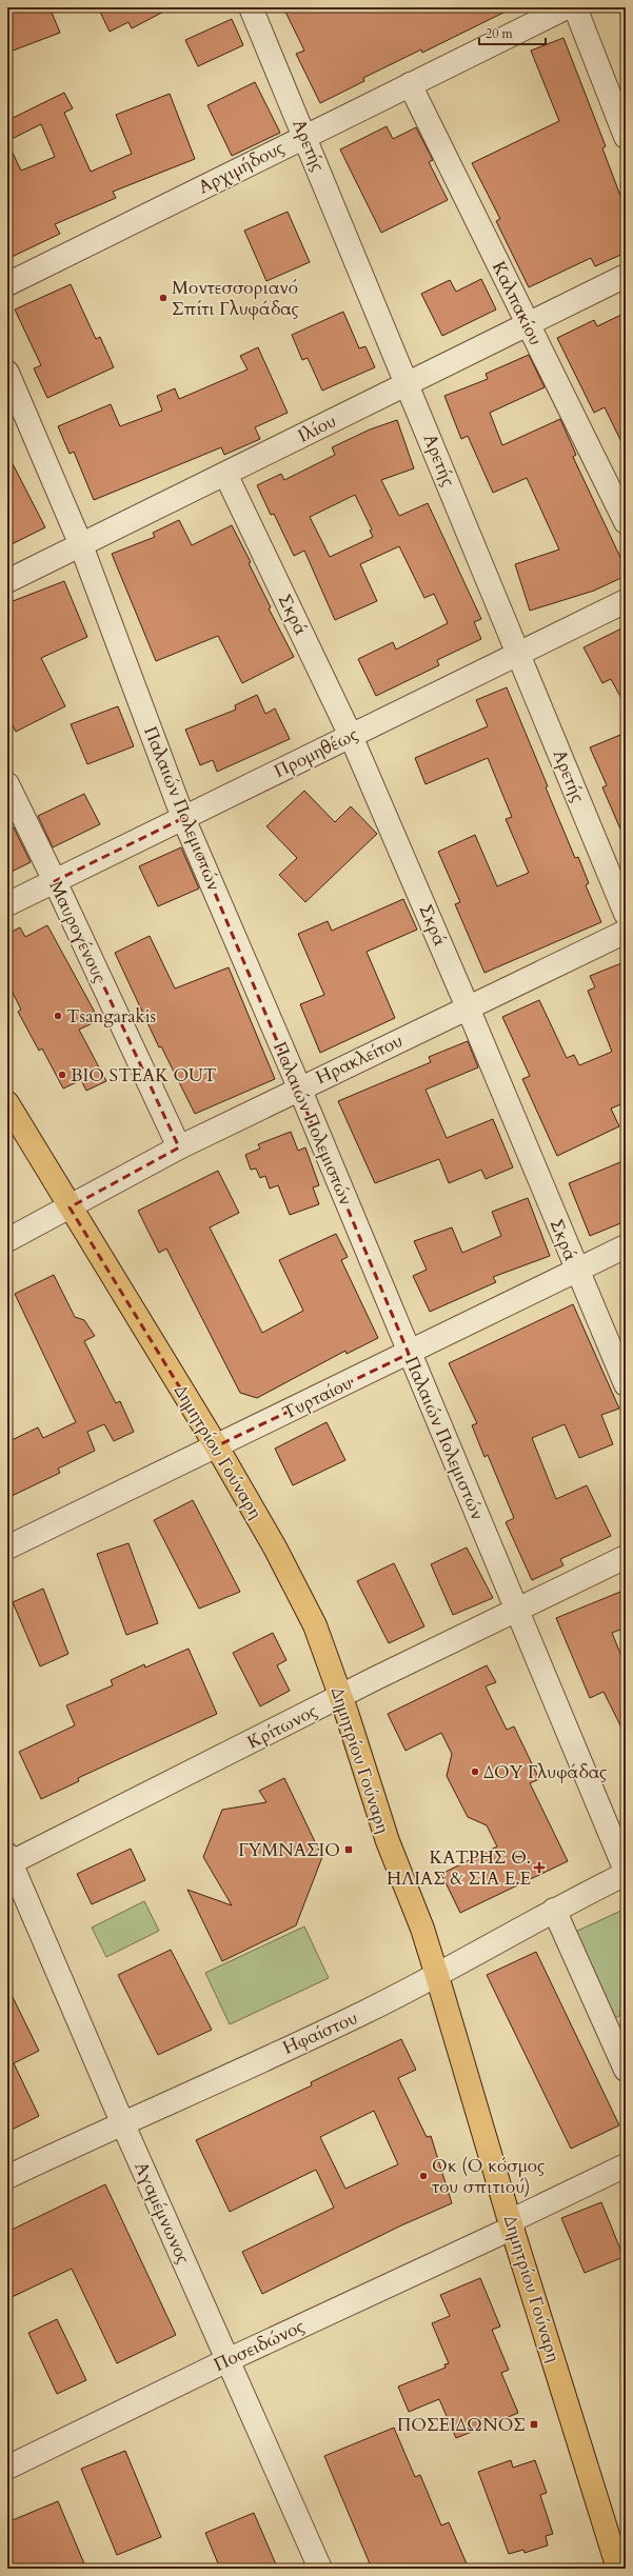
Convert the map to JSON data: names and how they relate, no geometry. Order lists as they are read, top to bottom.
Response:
{
  "streets": {
    "main road": ["Δημητρίου Γούναρη"],
    "street": [
      "Αρετής",
      "Αρχιμήδους",
      "Καλπακίου",
      "Ιλίου",
      "Σκρά",
      "Προμηθέως",
      "Παλαιών Πολεμιστών",
      "Μαυρογένους",
      "Ηρακλείτου",
      "Τυρταίου",
      "Κρίτωνος",
      "Ηφαίστου",
      "Αγαμέμνωνος",
      "Ποσειδώνος"
    ]
  },
  "crossings": [
    ["Αρετής", "Αρχιμήδους"],
    ["Αρετής", "Ιλίου"],
    ["Αρετής", "Προμηθέως"],
    ["Αρχιμήδους", "Καλπακίου"],
    ["Καλπακίου", "Ιλίου"],
    ["Ιλίου", "Σκρά"],
    ["Ιλίου", "Παλαιών Πολεμιστών"],
    ["Σκρά", "Προμηθέως"],
    ["Σκρά", "Ηρακλείτου"],
    ["Σκρά", "Τυρταίου"],
    ["Προμηθέως", "Παλαιών Πολεμιστών"],
    ["Προμηθέως", "Μαυρογένους"],
    ["Παλαιών Πολεμιστών", "Ηρακλείτου"],
    ["Παλαιών Πολεμιστών", "Τυρταίου"],
    ["Παλαιών Πολεμιστών", "Κρίτωνος"],
    ["Παλαιών Πολεμιστών", "Ηφαίστου"],
    ["Μαυρογένους", "Ηρακλείτου"],
    ["Ηρακλείτου", "Δημητρίου Γούναρη"],
    ["Τυρταίου", "Δημητρίου Γούναρη"],
    ["Δημητρίου Γούναρη", "Κρίτωνος"],
    ["Δημητρίου Γούναρη", "Ηφαίστου"],
    ["Δημητρίου Γούναρη", "Ποσειδώνος"],
    ["Κρίτωνος", "Αγαμέμνωνος"],
    ["Ηφαίστου", "Αγαμέμνωνος"],
    ["Αγαμέμνωνος", "Ποσειδώνος"]
  ],
  "places": {
    "other": [
      "Μοντεσσοριανό Σπίτι Γλυφάδας",
      "Tsangarakis",
      "BIO STEAK OUT",
      "ΔΟΥ Γλυφάδας",
      "Οκ (Ο κόσμος του σπιτιού)"
    ],
    "transit": ["ΓΥΜΝΑΣΙΟ", "ΠΟΣΕΙΔΩΝΟΣ"],
    "health": ["ΚΑΤΡΗΣ Θ. ΗΛΙΑΣ & ΣΙΑ Ε.Ε"]
  },
  "scale_bar": "20 m"
}
